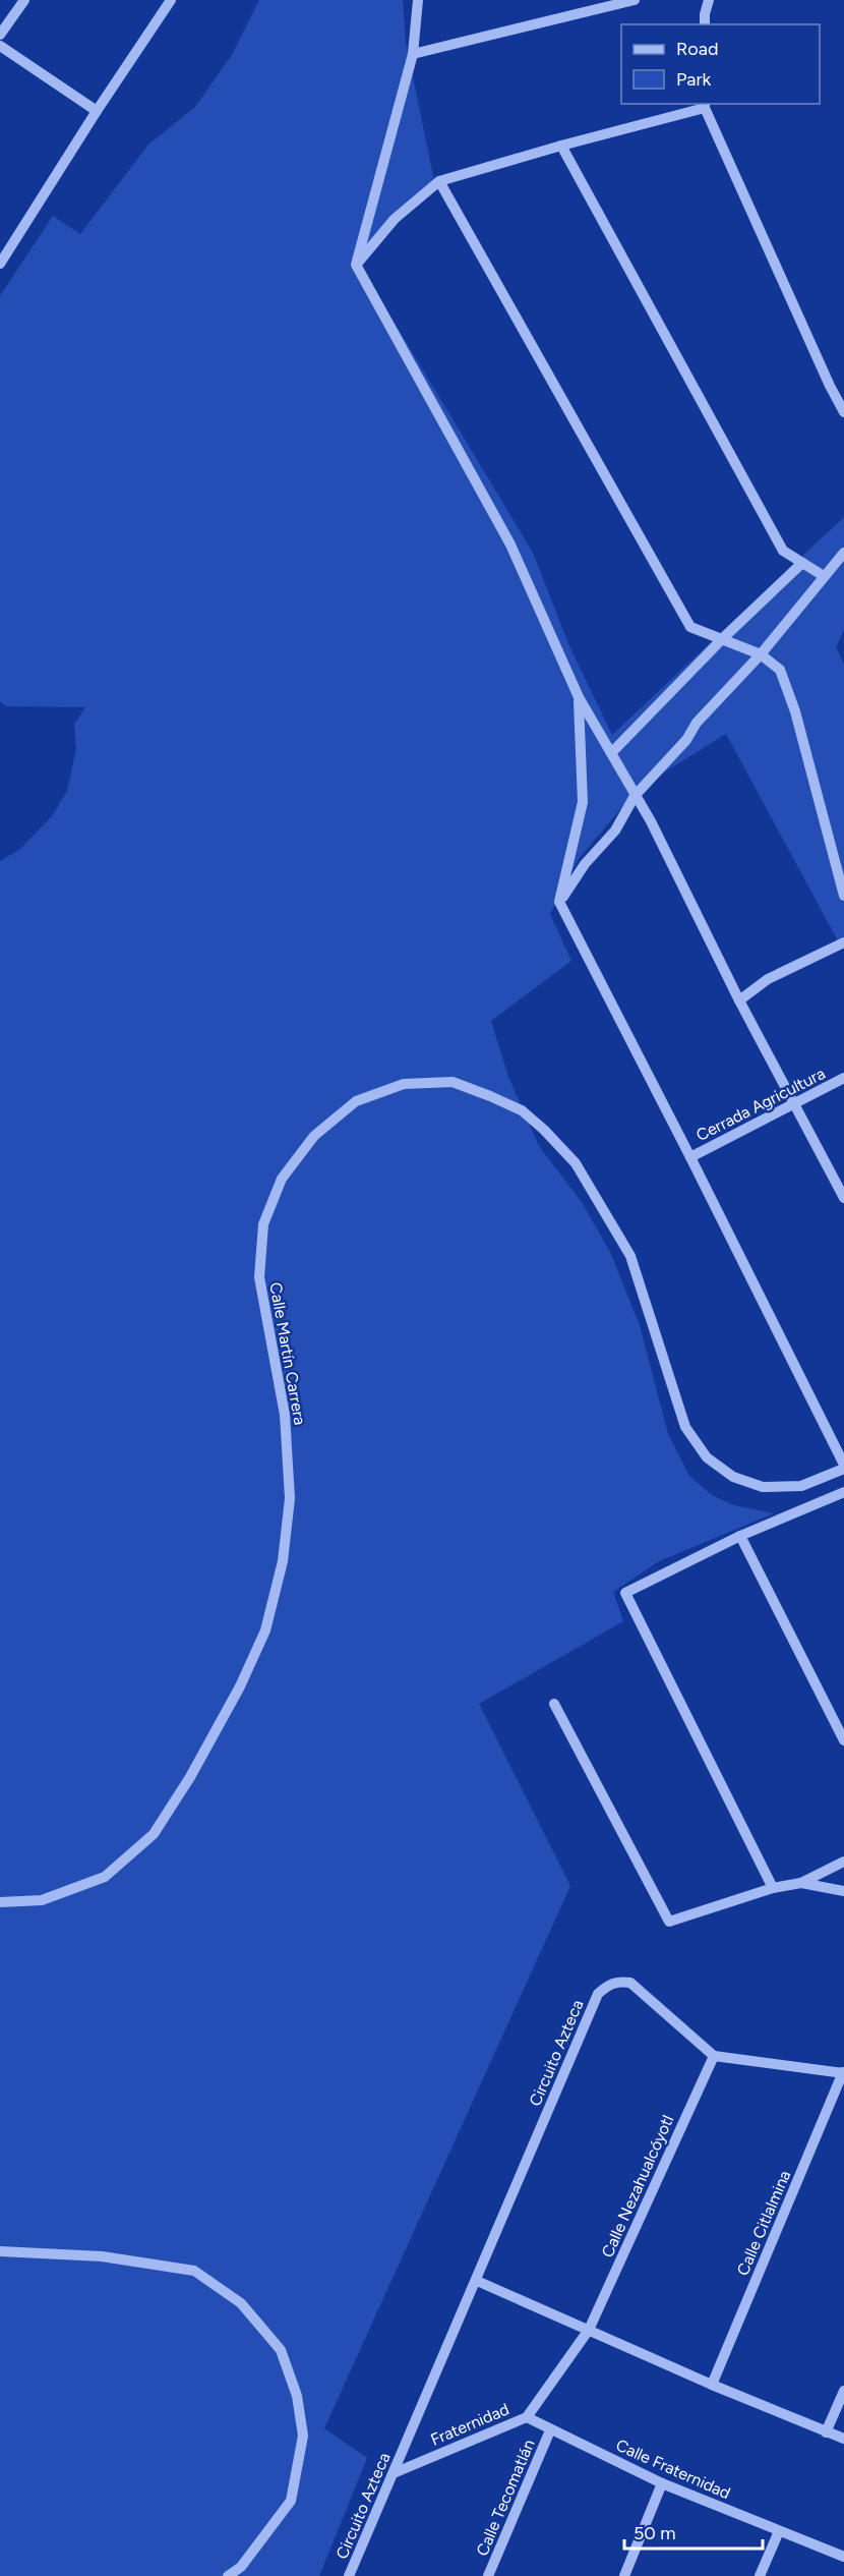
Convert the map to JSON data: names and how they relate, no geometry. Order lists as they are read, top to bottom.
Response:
{
  "streets": {
    "street": [
      "Cerrada Agricultura",
      "Calle Martín Carrera",
      "Circuito Azteca",
      "Calle Nezahualcóyotl",
      "Calle Citlalmina",
      "Fraternidad",
      "Calle Fraternidad",
      "Calle Tecomatlán"
    ]
  },
  "crossings": [
    ["Circuito Azteca", "Calle Nezahualcóyotl"],
    ["Circuito Azteca", "Fraternidad"],
    ["Calle Nezahualcóyotl", "Fraternidad"],
    ["Fraternidad", "Calle Fraternidad"],
    ["Calle Fraternidad", "Calle Tecomatlán"]
  ],
  "legend": ["Road", "Park"],
  "scale_bar": "50 m"
}
